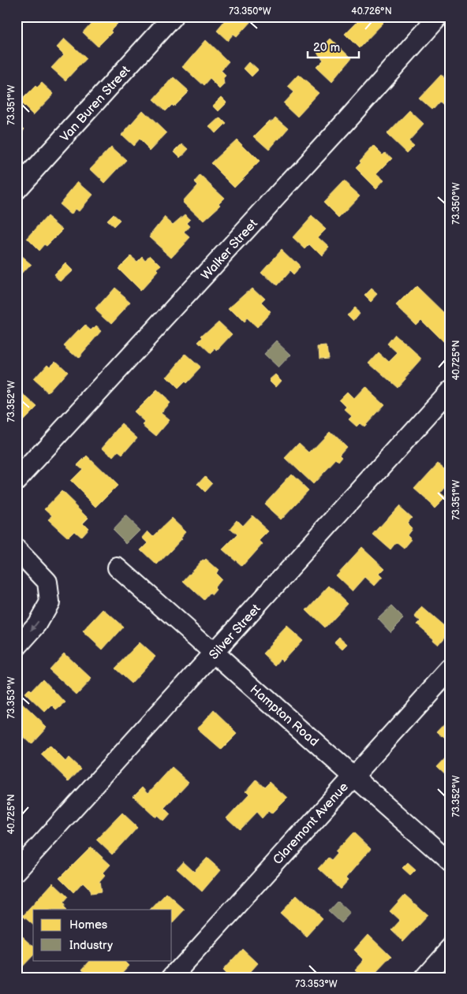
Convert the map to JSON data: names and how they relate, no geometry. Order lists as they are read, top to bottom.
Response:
{
  "streets": {
    "street": [
      "Van Buren Street",
      "Walker Street",
      "Silver Street",
      "Hampton Road",
      "Claremont Avenue"
    ]
  },
  "crossings": [
    ["Silver Street", "Hampton Road"],
    ["Hampton Road", "Claremont Avenue"]
  ],
  "legend": ["Homes", "Industry"],
  "scale_bar": "20 m",
  "coordinates": [
    "73.350°W",
    "40.726°N",
    "73.351°W",
    "40.725°N",
    "73.352°W",
    "73.353°W"
  ]
}
